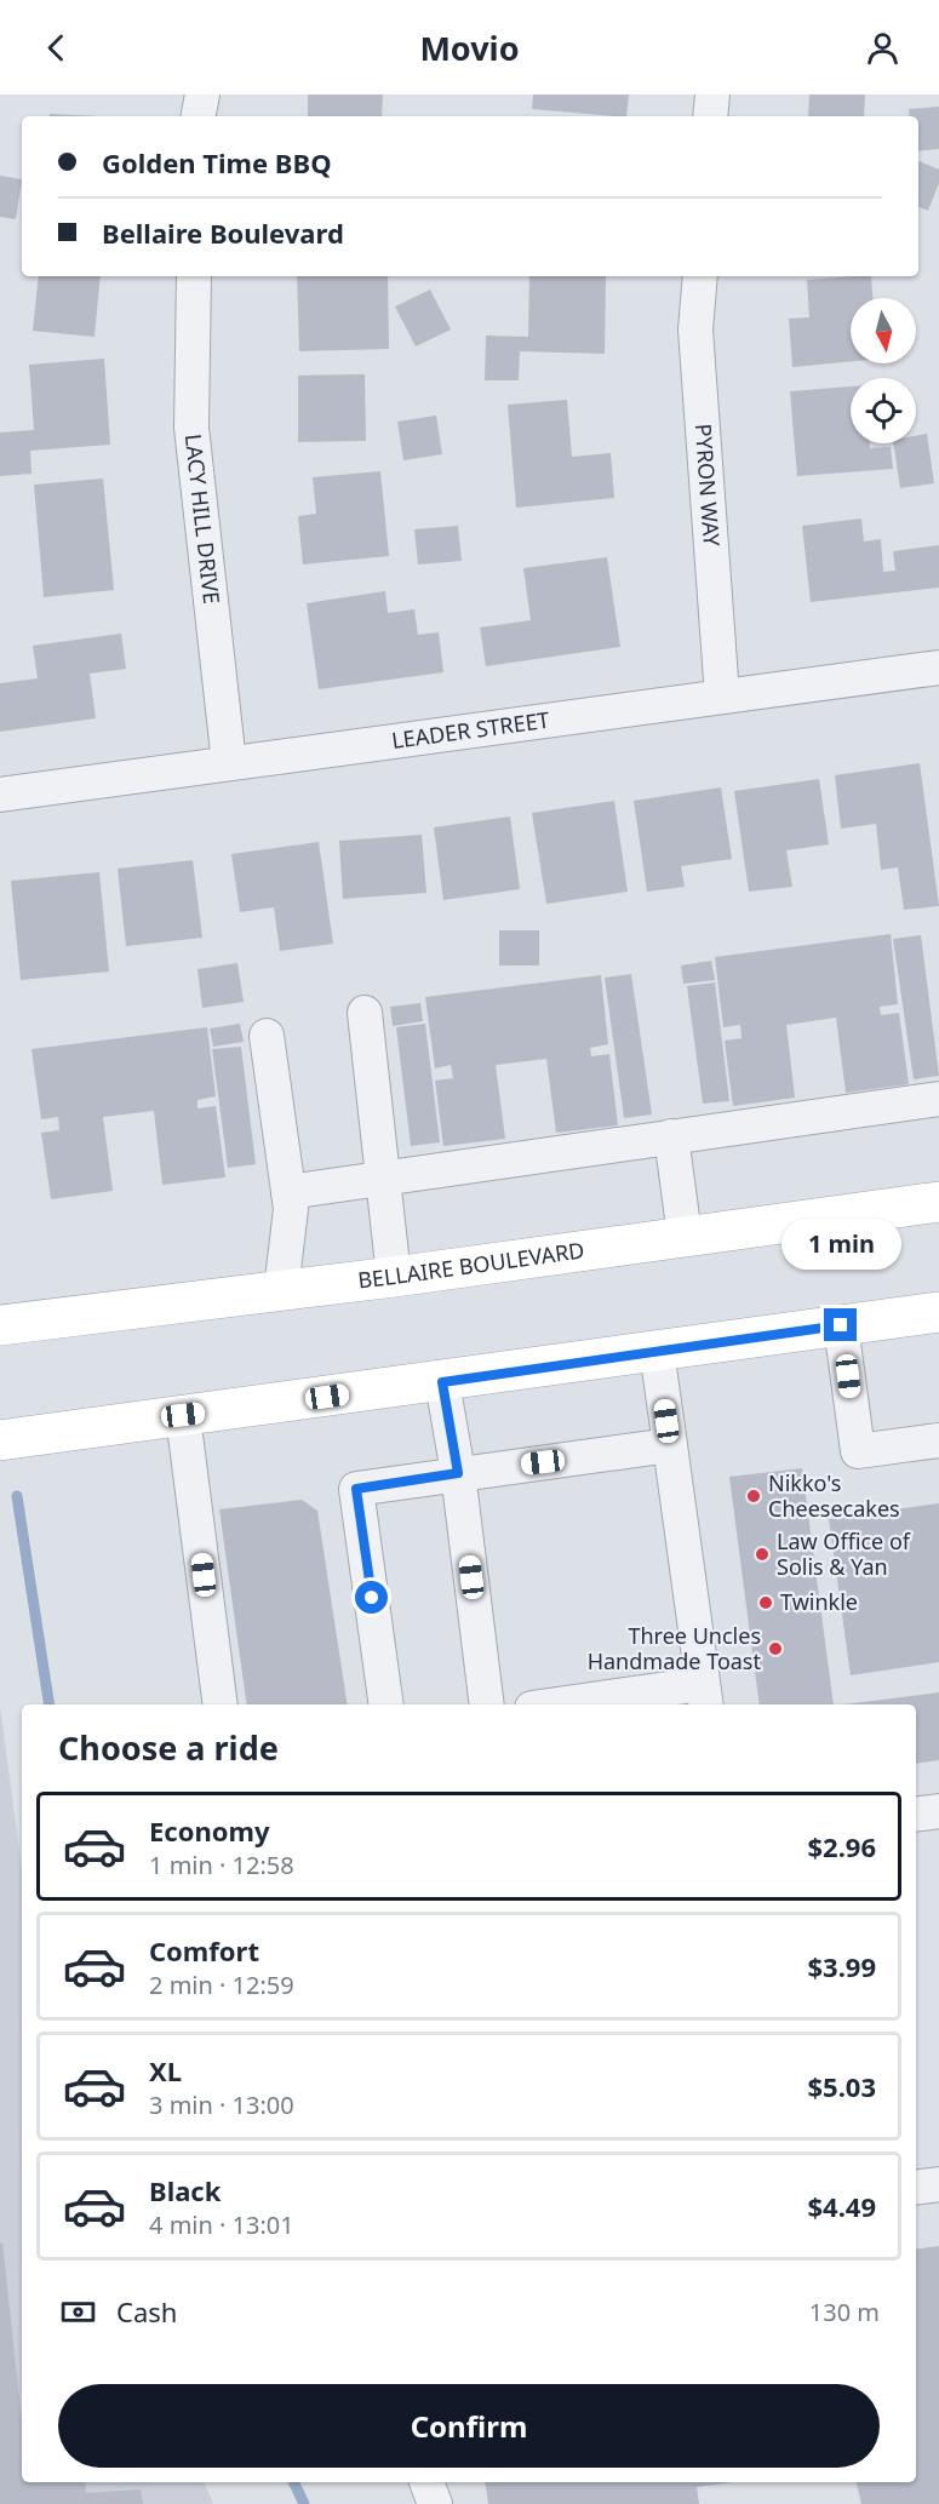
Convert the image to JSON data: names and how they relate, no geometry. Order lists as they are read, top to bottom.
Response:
{
  "streets": {
    "main road": ["BELLAIRE BOULEVARD"],
    "street": ["PYRON WAY", "LACY HILL DRIVE", "LEADER STREET"]
  },
  "crossings": [
    ["PYRON WAY", "LEADER STREET"],
    ["LACY HILL DRIVE", "LEADER STREET"]
  ],
  "places": [
    "Nikko's Cheesecakes",
    "Law Office of Solis & Yan",
    "Twinkle",
    "Three Uncles Handmade Toast"
  ],
  "north": "bottom",
  "page": {
    "header": "Movio",
    "banner": ["Golden Time BBQ", "Bellaire Boulevard"],
    "bubble": "1 min",
    "heading": "Choose a ride",
    "list": [
      {
        "name": "Economy",
        "note": "1 min · 12:58",
        "value": "$2.96"
      },
      {
        "name": "Comfort",
        "note": "2 min · 12:59",
        "value": "$3.99"
      },
      {
        "name": "XL",
        "note": "3 min · 13:00",
        "value": "$5.03"
      },
      {
        "name": "Black",
        "note": "4 min · 13:01",
        "value": "$4.49"
      }
    ],
    "pay": ["Cash", "130 m"],
    "buttons": "Confirm"
  }
}
